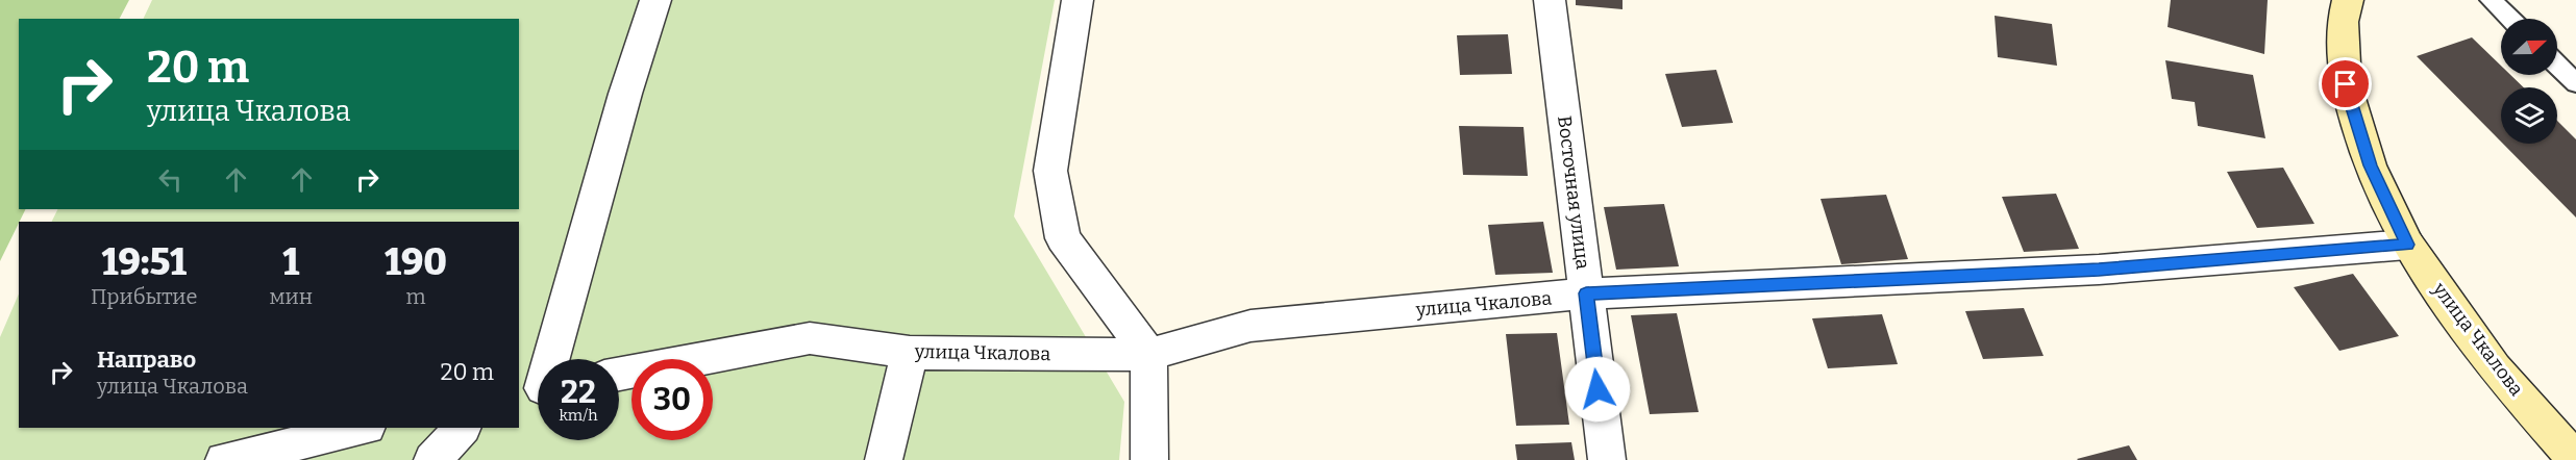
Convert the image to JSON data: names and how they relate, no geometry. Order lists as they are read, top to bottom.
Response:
{
  "streets": {
    "main road": ["улица Чкалова"],
    "street": ["Восточная улица"]
  },
  "crossings": [
    ["Восточная улица", "улица Чкалова"]
  ],
  "north": "right",
  "page": {
    "turn": ["20 m", "улица Чкалова"],
    "eta": [
      "19:51",
      "Прибытие",
      "1",
      "мин",
      "190",
      "m"
    ],
    "list": [
      {
        "name": "Направо",
        "note": "улица Чкалова",
        "value": "20 m"
      }
    ],
    "speed": "22 km/h",
    "limit": "30"
  }
}
